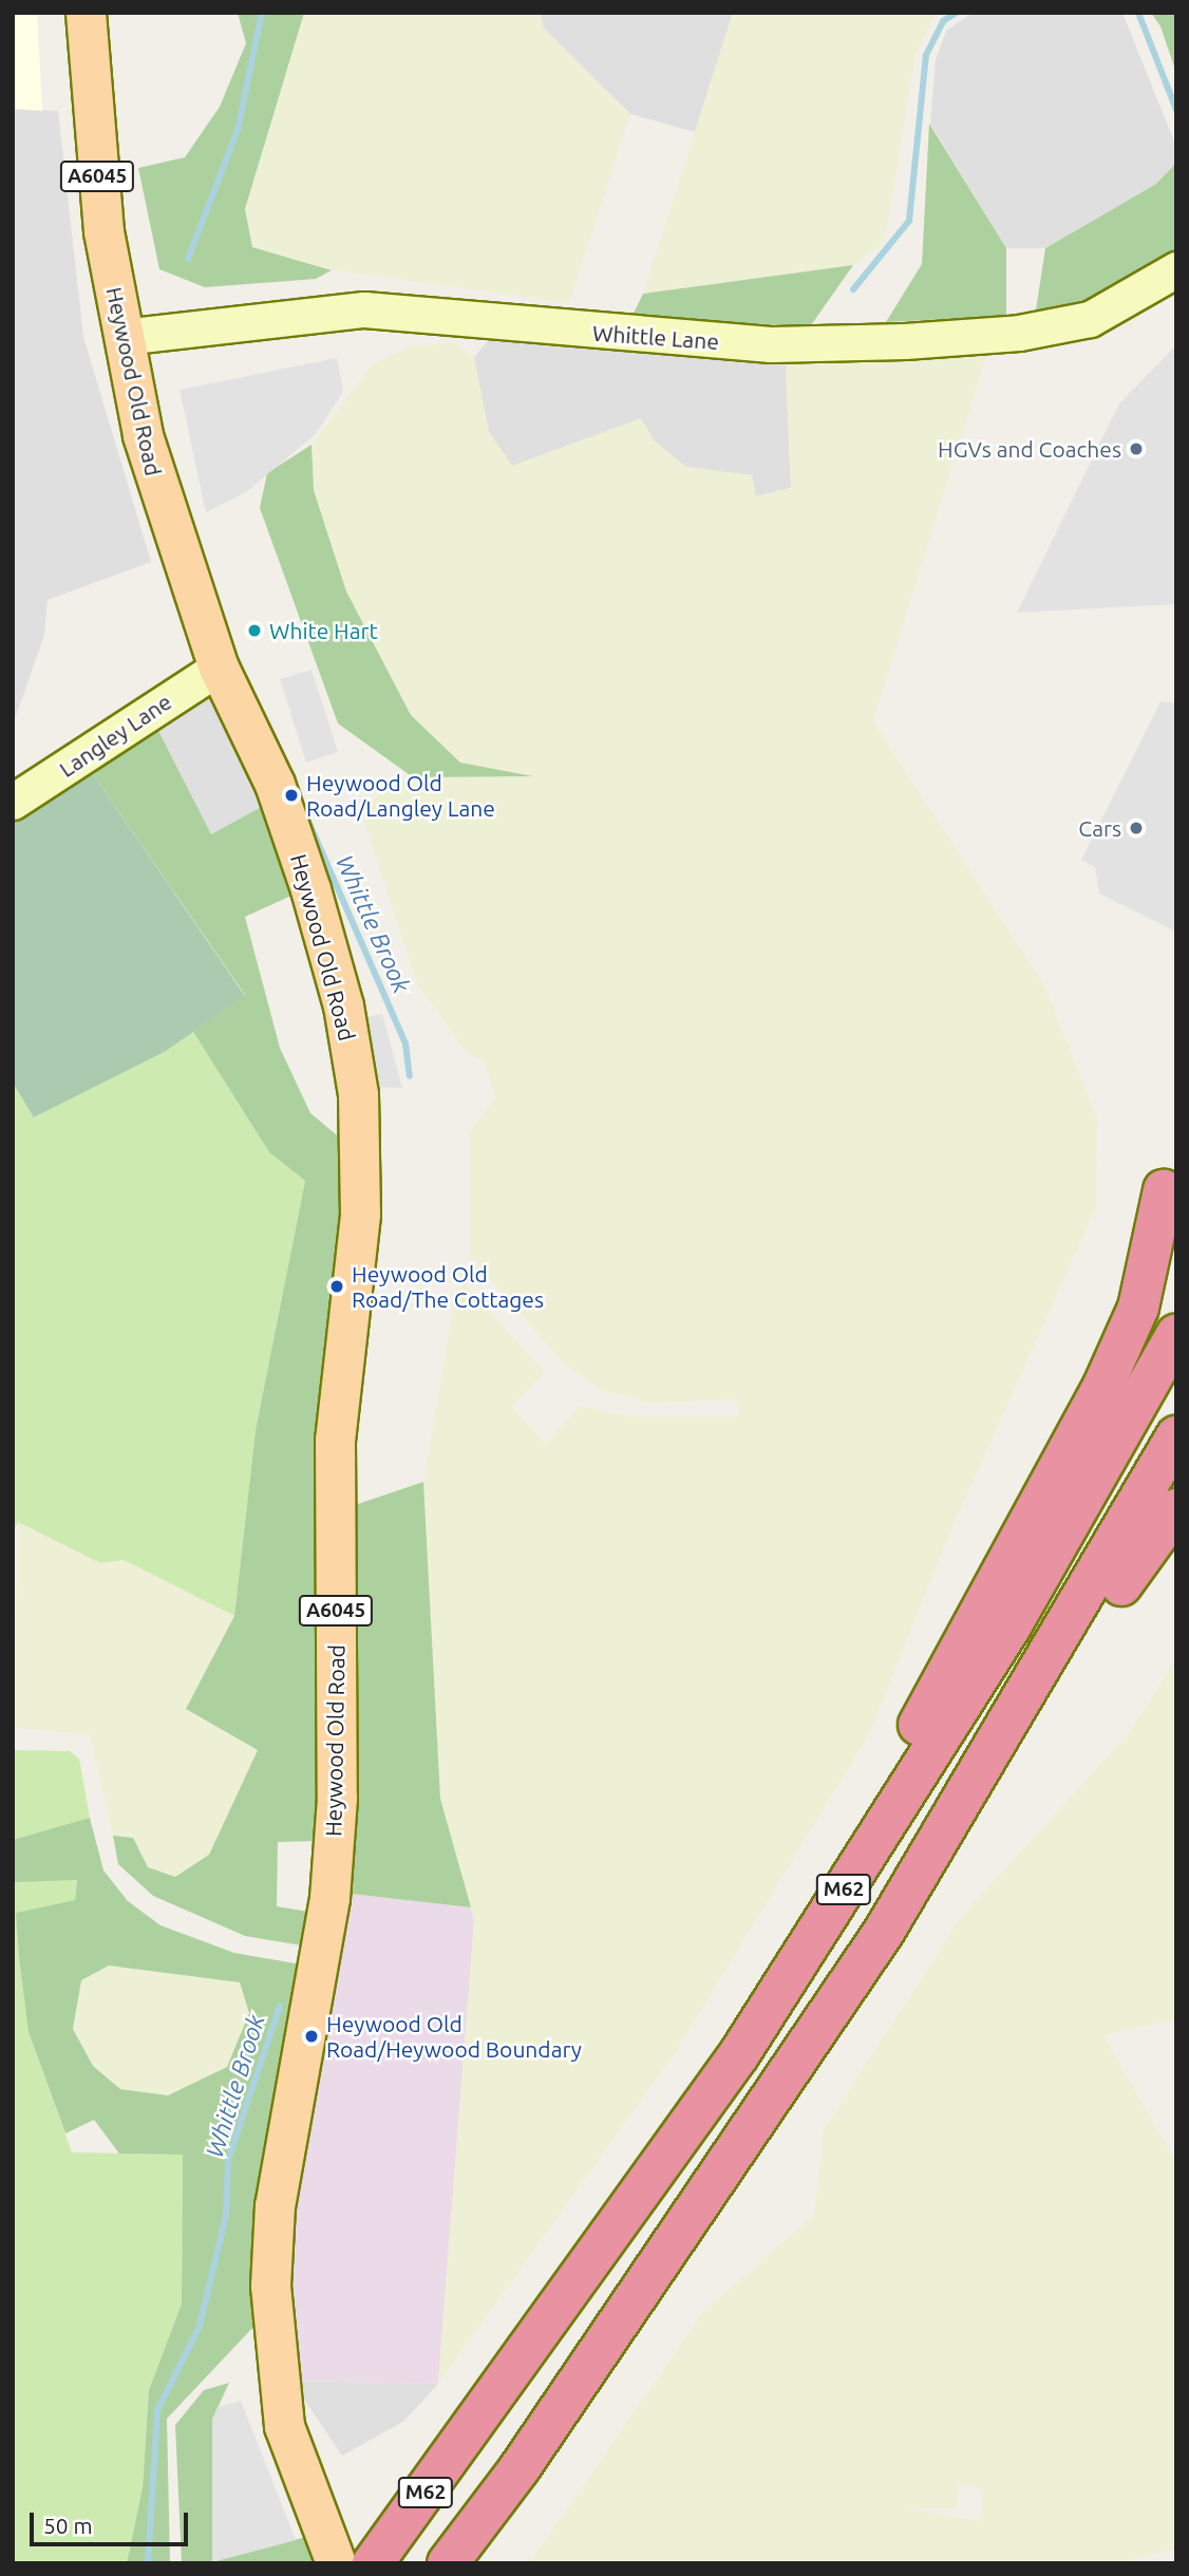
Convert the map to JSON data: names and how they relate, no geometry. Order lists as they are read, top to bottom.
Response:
{
  "streets": {
    "highway": ["M62"],
    "main road": ["A6045", "Heywood Old Road"],
    "street": ["Whittle Lane", "Langley Lane"]
  },
  "crossings": [
    ["Whittle Lane", "Heywood Old Road"],
    ["Heywood Old Road", "Langley Lane"]
  ],
  "water": ["Whittle Brook"],
  "places": [
    "HGVs and Coaches",
    "White Hart",
    "Heywood Old Road/Langley Lane",
    "Cars",
    "Heywood Old Road/The Cottages",
    "Heywood Old Road/Heywood Boundary"
  ],
  "scale_bar": "50 m"
}
